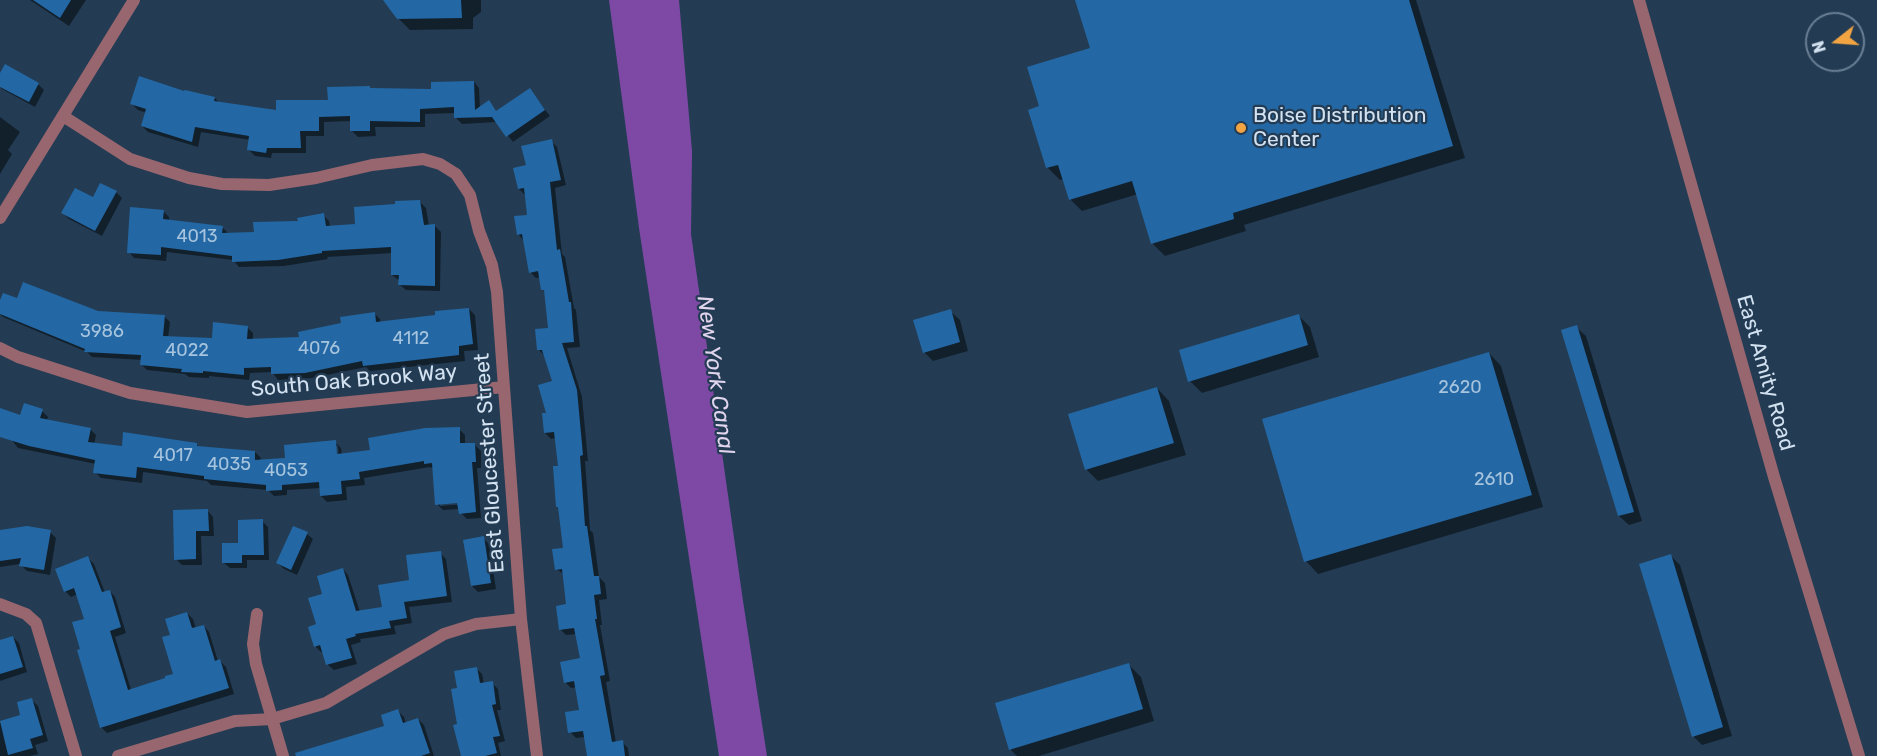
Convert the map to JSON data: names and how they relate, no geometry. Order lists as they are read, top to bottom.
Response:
{
  "streets": {
    "street": ["East Amity Road", "South Oak Brook Way", "East Gloucester Street"]
  },
  "crossings": [
    ["South Oak Brook Way", "East Gloucester Street"]
  ],
  "water": ["New York Canal"],
  "places": ["Boise Distribution Center"],
  "house_numbers": [
    "4013",
    "3986",
    "4112",
    "4076",
    "4022",
    "2620",
    "4017",
    "4035",
    "4053",
    "2610"
  ],
  "north": "left"
}
